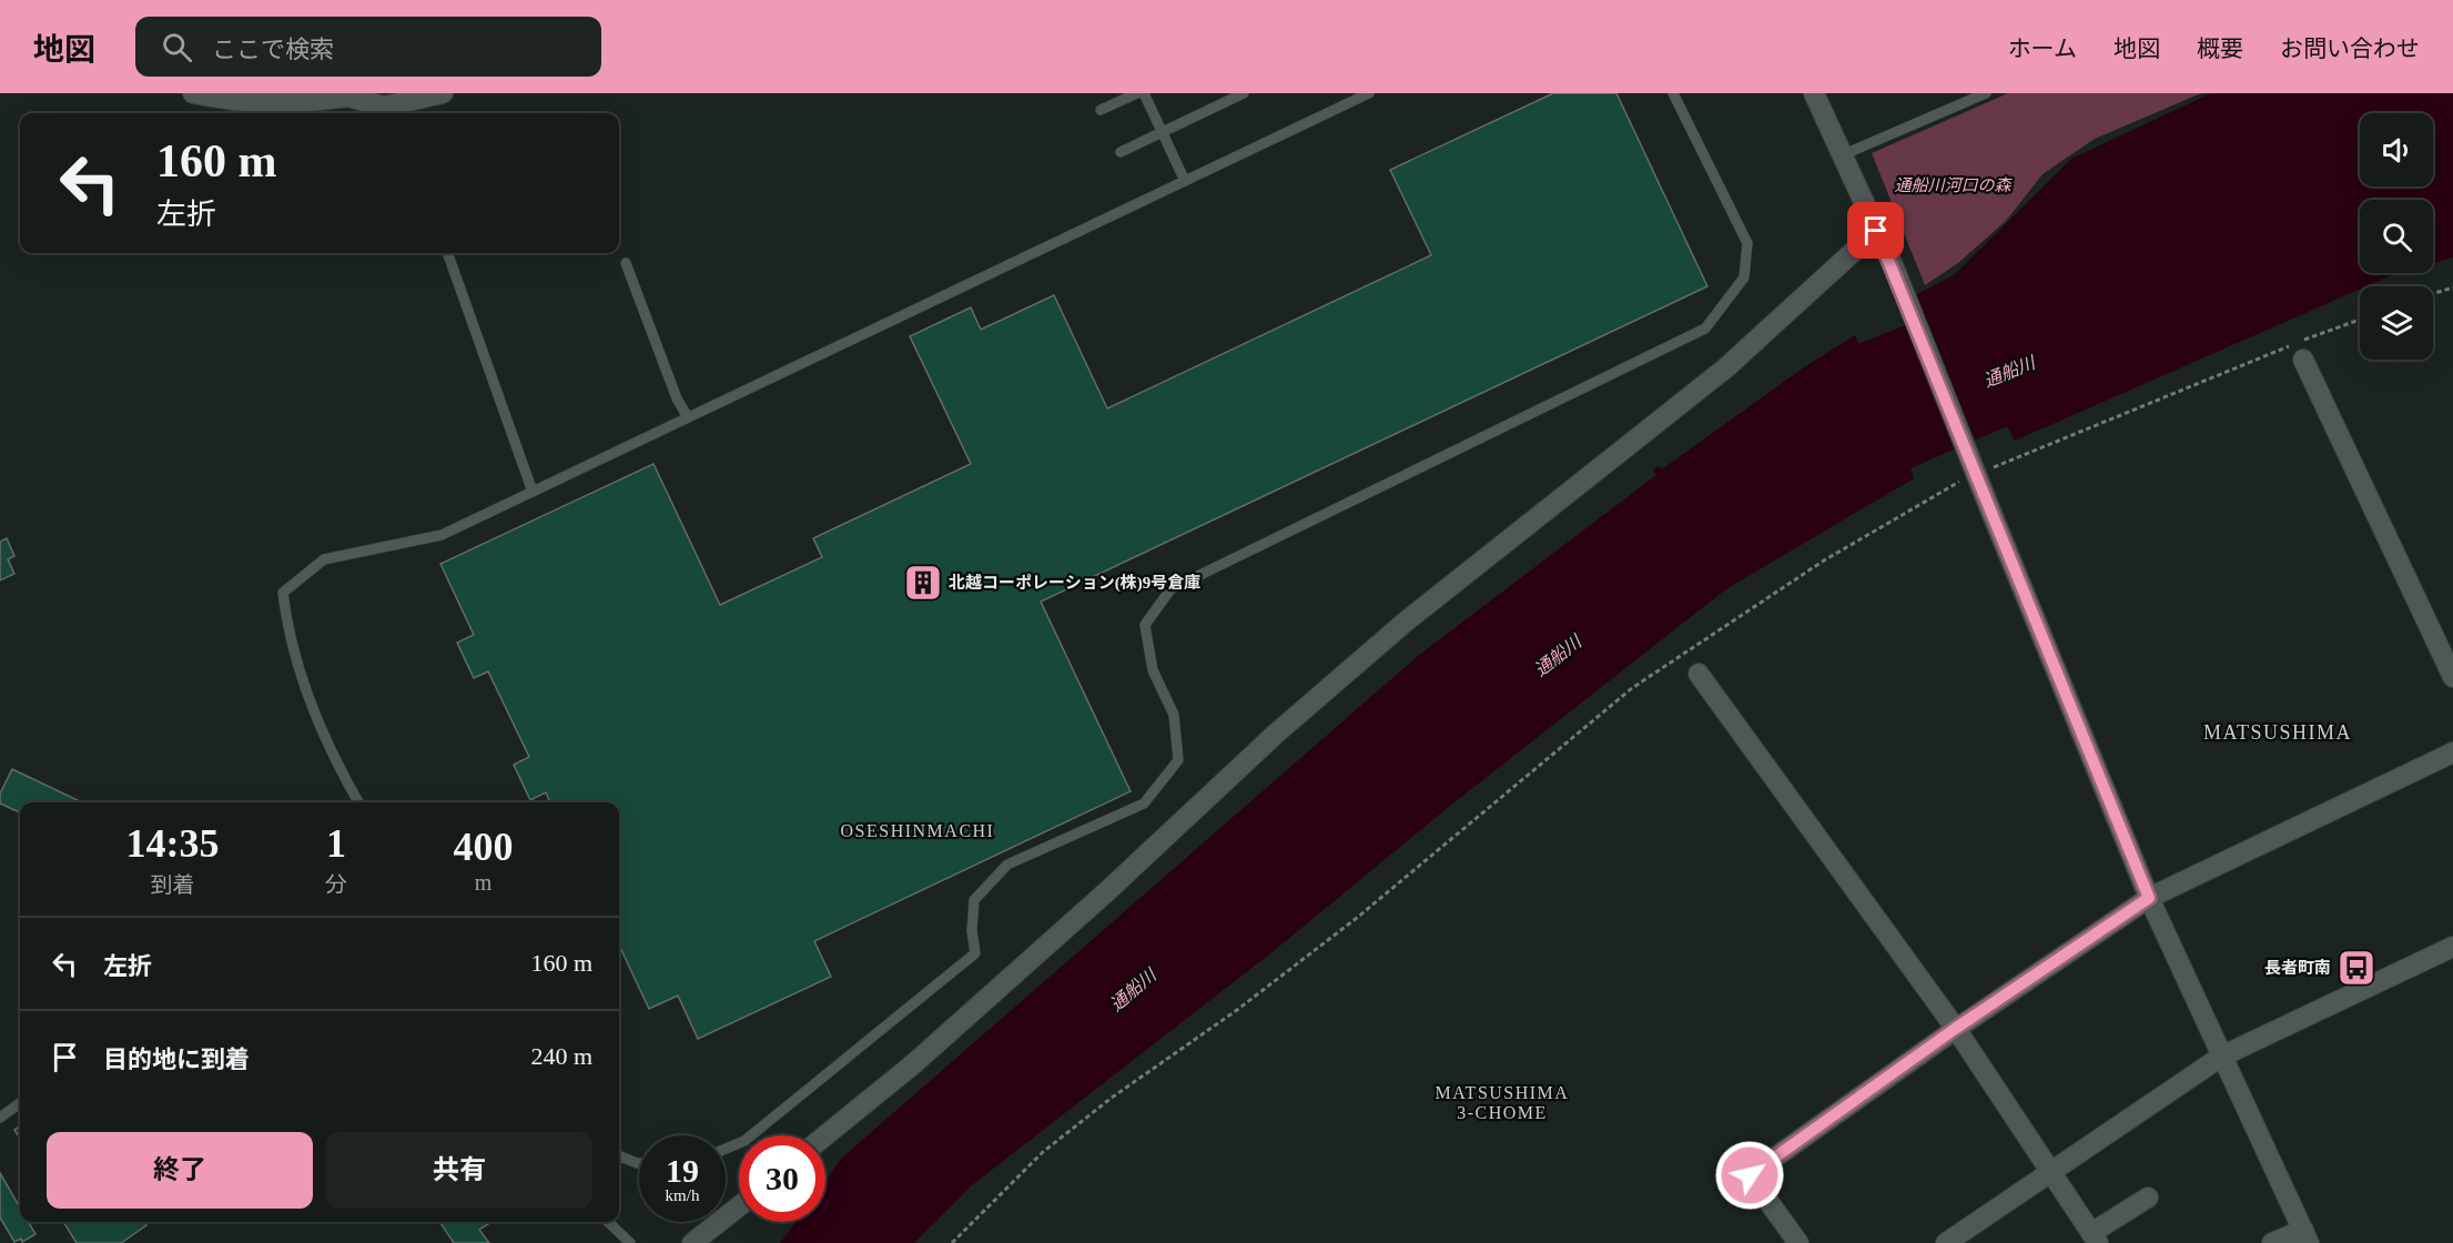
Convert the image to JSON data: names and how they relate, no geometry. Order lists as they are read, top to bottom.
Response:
{
  "districts": ["MATSUSHIMA", "OSESHINMACHI", "MATSUSHIMA 3-CHOME"],
  "water": ["通船川"],
  "parks": ["通船川河口の森"],
  "places": {
    "building": ["北越コーポレーション(株)9号倉庫"],
    "bus stop": ["長者町南"]
  },
  "page": {
    "header": "地図",
    "search": "ここで検索",
    "nav": [
      "ホーム",
      "地図",
      "概要",
      "お問い合わせ"
    ],
    "turn": ["160 m", "左折"],
    "eta": [
      "14:35",
      "到着",
      "1",
      "分",
      "400",
      "m"
    ],
    "list": [
      {
        "name": "左折",
        "value": "160 m"
      },
      {
        "name": "目的地に到着",
        "value": "240 m"
      }
    ],
    "buttons": ["終了", "共有"],
    "speed": "19 km/h",
    "limit": "30"
  }
}
